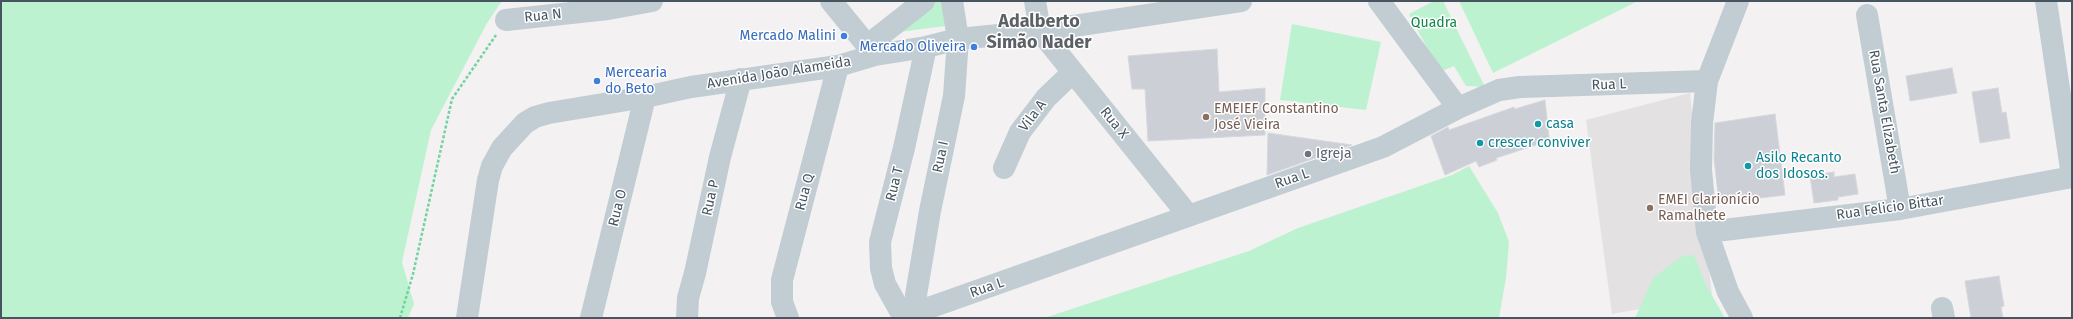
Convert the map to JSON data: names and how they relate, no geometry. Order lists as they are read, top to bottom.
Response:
{
  "streets": {
    "street": [
      "Rua N",
      "Avenida João Alameida",
      "Rua L",
      "Rua Santa Elizabeth",
      "Vila A",
      "Rua X",
      "Rua I",
      "Rua T",
      "Rua Q",
      "Rua P",
      "Rua O",
      "Rua Felicio Bittar"
    ]
  },
  "crossings": [
    ["Avenida João Alameida", "Rua X"],
    ["Avenida João Alameida", "Rua I"],
    ["Avenida João Alameida", "Rua T"],
    ["Avenida João Alameida", "Rua Q"],
    ["Avenida João Alameida", "Rua P"],
    ["Avenida João Alameida", "Rua O"],
    ["Rua L", "Rua X"],
    ["Rua L", "Rua I"],
    ["Rua L", "Rua T"],
    ["Rua Santa Elizabeth", "Rua Felicio Bittar"],
    ["Vila A", "Rua X"],
    ["Rua I", "Rua T"]
  ],
  "districts": ["Adalberto Simão Nader"],
  "parks": ["Quadra"],
  "places": [
    "Mercado Malini",
    "Mercado Oliveira",
    "Mercearia do Beto",
    "EMEIEF Constantino José Vieira",
    "casa",
    "crescer conviver",
    "Igreja",
    "Asilo Recanto dos Idosos.",
    "EMEI Clarionício Ramalhete"
  ]
}
